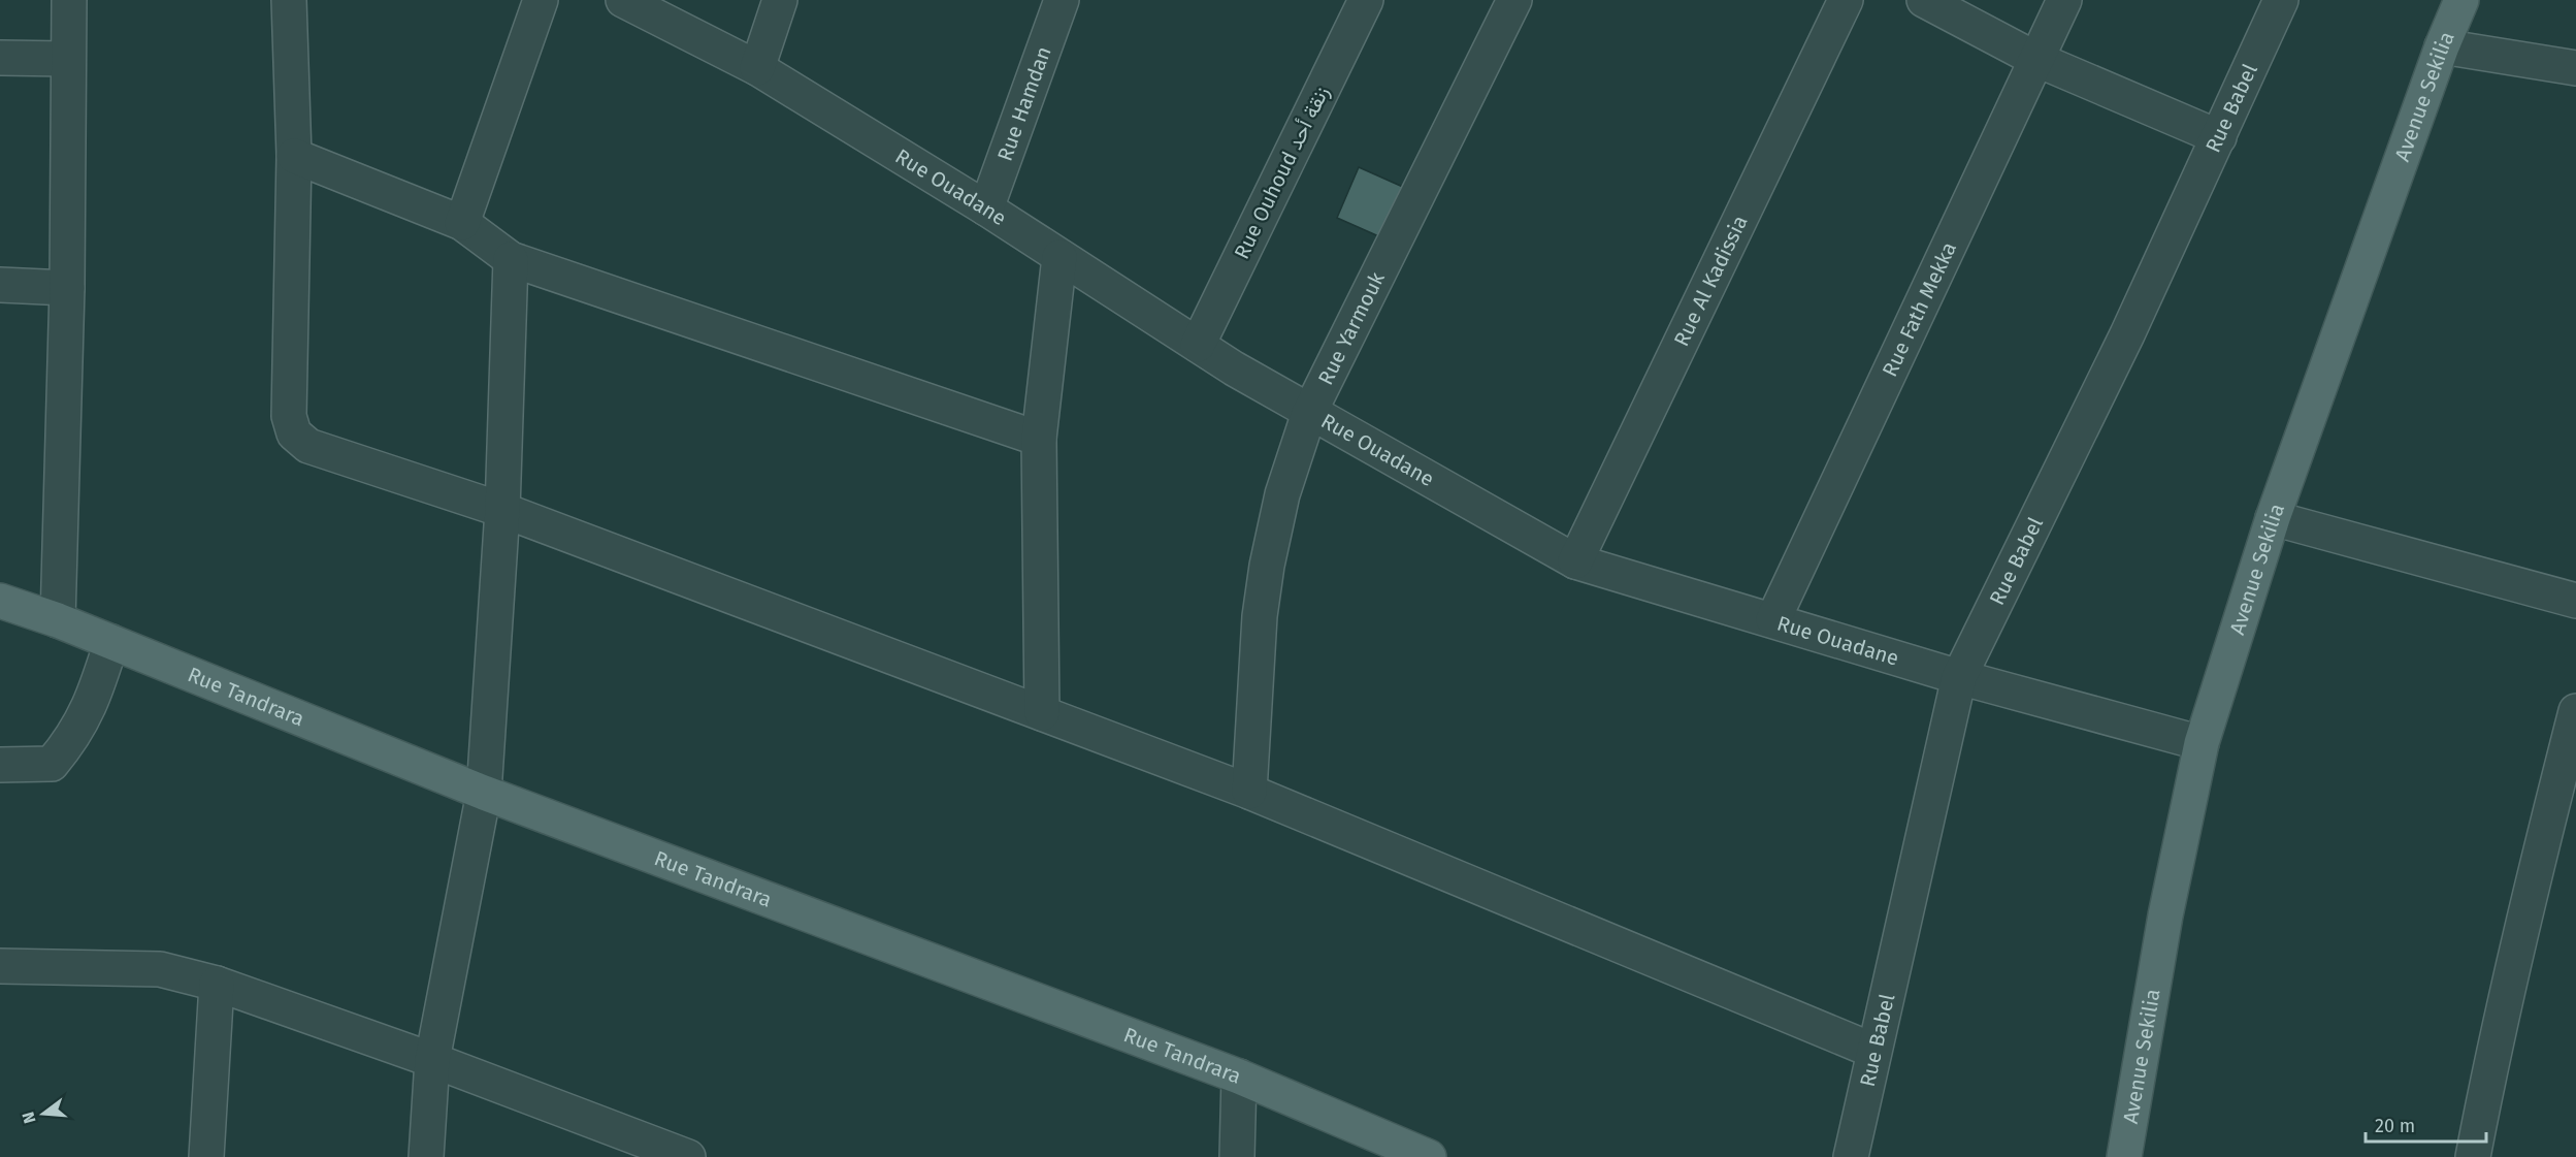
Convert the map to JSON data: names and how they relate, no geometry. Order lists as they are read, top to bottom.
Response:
{
  "streets": {
    "main road": ["Avenue Sekilia", "Rue Tandrara"],
    "street": [
      "Rue Hamdan",
      "Rue Babel",
      "Rue Ouhoud زنقة أحد",
      "Rue Ouadane",
      "Rue Al Kadissia",
      "Rue Fath Mekka",
      "Rue Yarmouk"
    ]
  },
  "crossings": [
    ["Avenue Sekilia", "Rue Ouadane"],
    ["Rue Hamdan", "Rue Ouadane"],
    ["Rue Babel", "Rue Ouadane"],
    ["Rue Ouhoud زنقة أحد", "Rue Ouadane"],
    ["Rue Ouadane", "Rue Al Kadissia"],
    ["Rue Ouadane", "Rue Fath Mekka"],
    ["Rue Ouadane", "Rue Yarmouk"]
  ],
  "scale_bar": "20 m",
  "north": "left"
}
